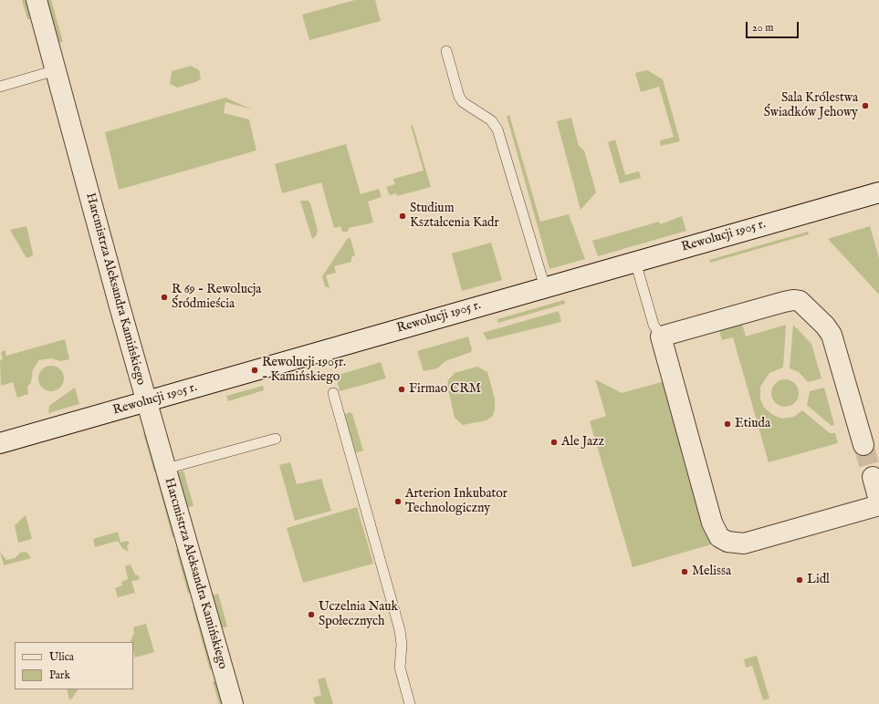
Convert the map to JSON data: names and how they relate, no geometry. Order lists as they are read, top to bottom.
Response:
{
  "streets": {
    "street": ["Rewolucji 1905 r.", "Harcmistrza Aleksandra Kamińskiego"]
  },
  "crossings": [
    ["Rewolucji 1905 r.", "Harcmistrza Aleksandra Kamińskiego"]
  ],
  "places": [
    "Sala Królestwa Świadków Jehowy",
    "Studium Kształcenia Kadr",
    "R 69 - Rewolucja Śródmieścia",
    "Rewolucji 1905r. - Kamińskiego",
    "Firmao CRM",
    "Etiuda",
    "Ale Jazz",
    "Arterion Inkubator Technologiczny",
    "Melissa",
    "Lidl",
    "Uczelnia Nauk Społecznych"
  ],
  "legend": ["Ulica", "Park"],
  "scale_bar": "20 m"
}
